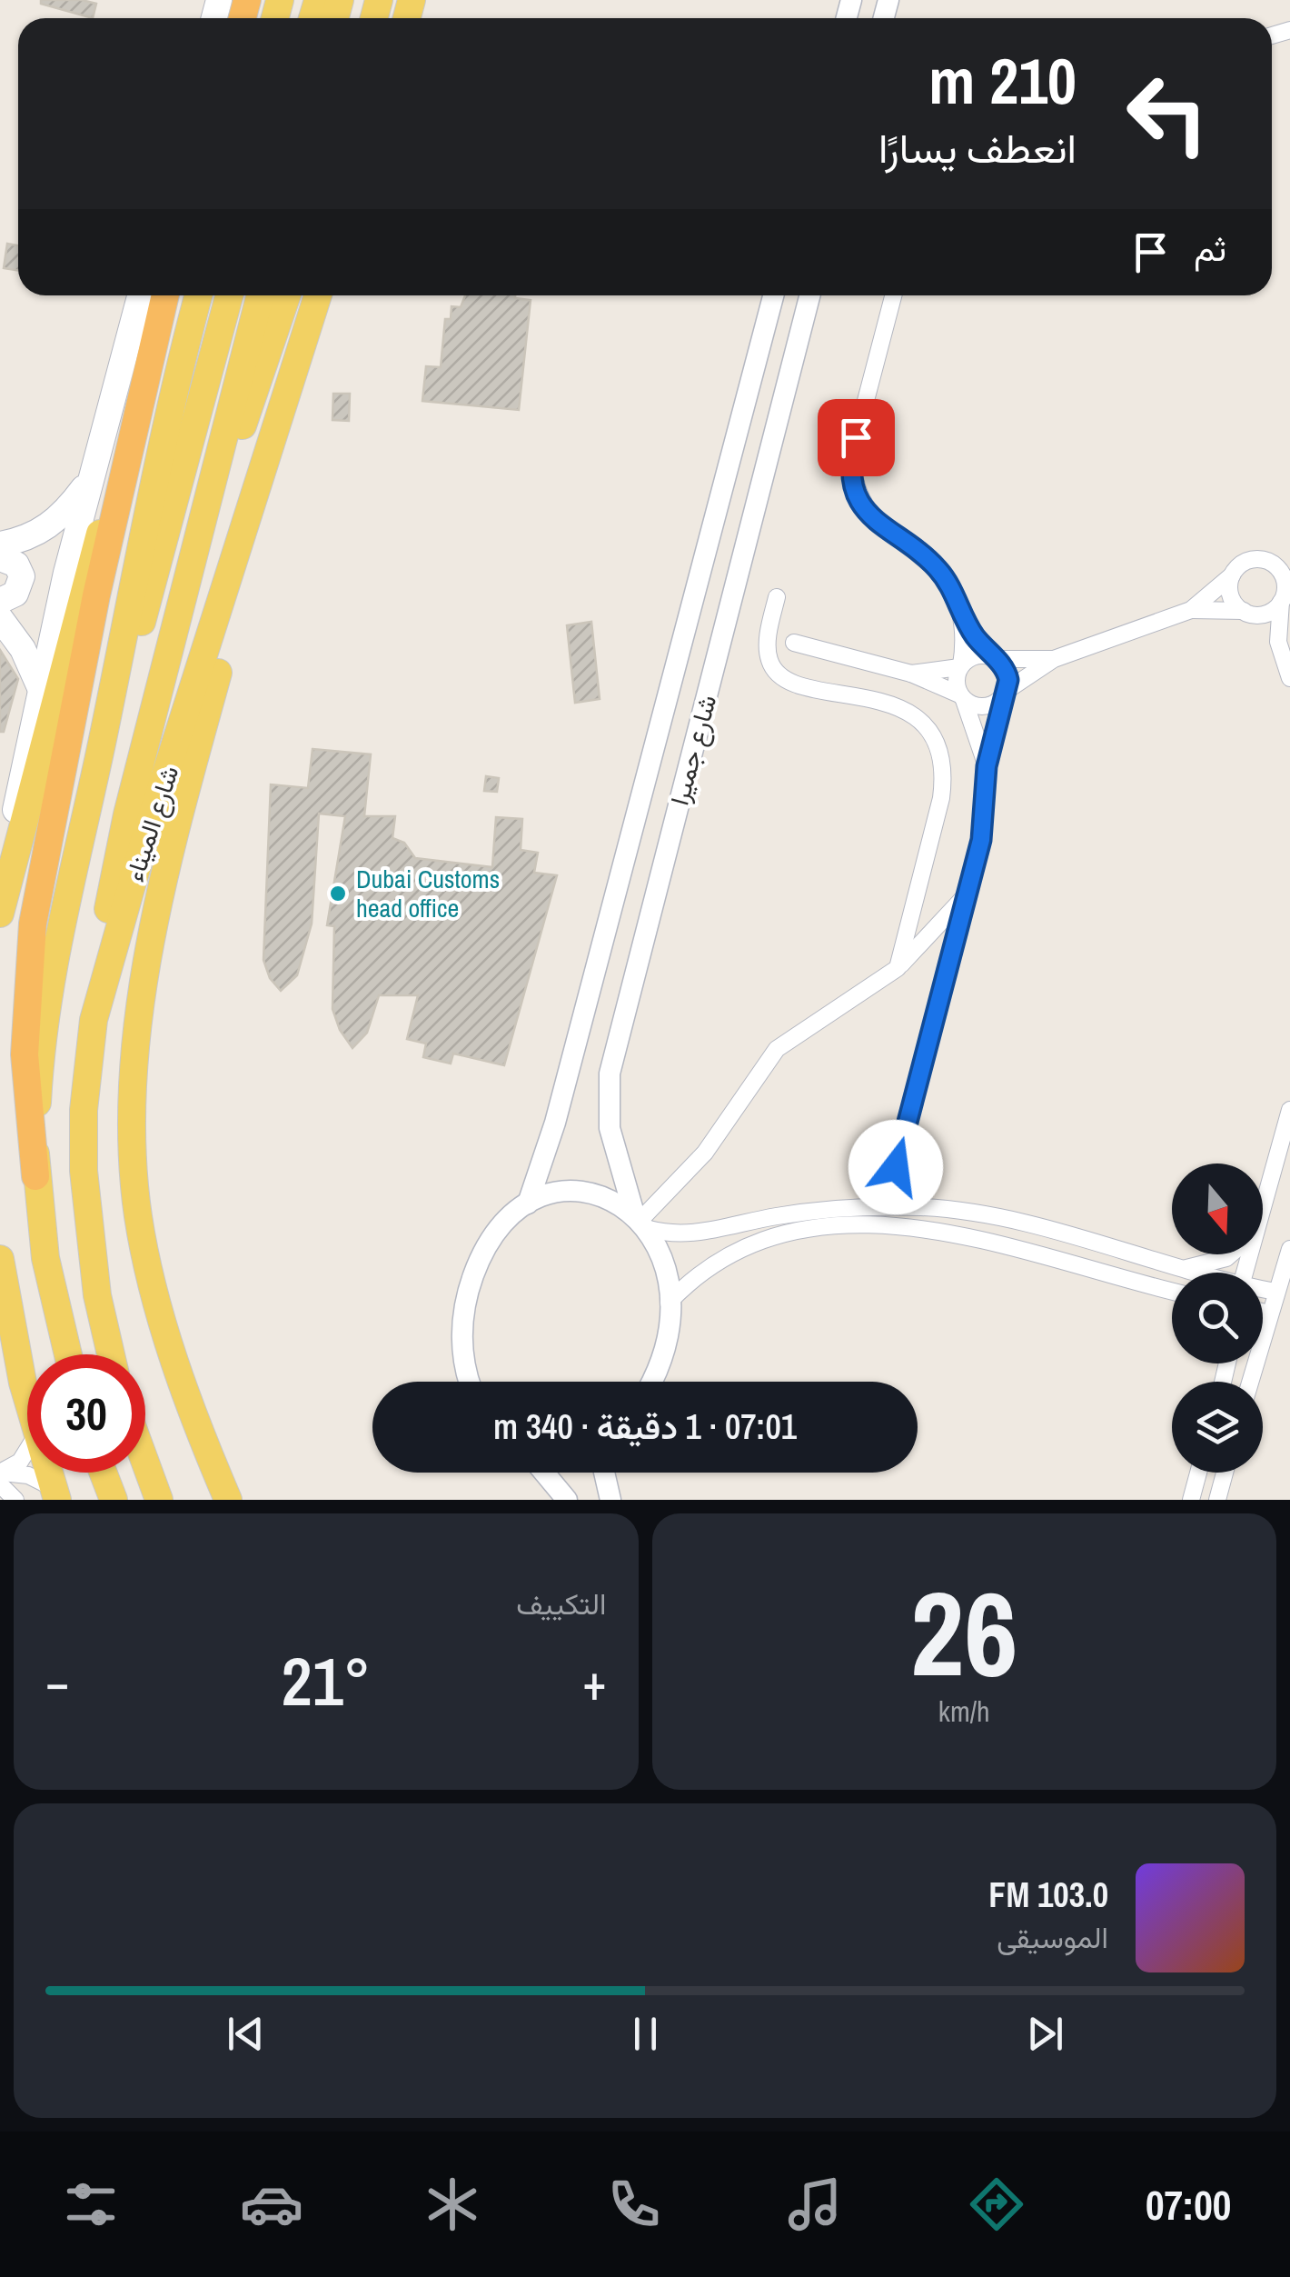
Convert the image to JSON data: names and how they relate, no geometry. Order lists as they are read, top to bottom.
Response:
{
  "streets": {
    "main road": ["شارع الميناء"],
    "street": ["شارع جميرا"]
  },
  "places": ["Dubai Customs head office"],
  "north": "bottom",
  "page": {
    "turn": ["210 m", "انعطف يسارًا"],
    "then": "ثم",
    "limit": "30",
    "trip": "07:01 · 1 دقيقة · 340 m",
    "tile": [
      ["26", "km/h"],
      "التكييف"
    ],
    "heat": ["−", "21°", "+"],
    "song": ["103.0 FM", "الموسيقى"],
    "tabs": "07:00"
  }
}
